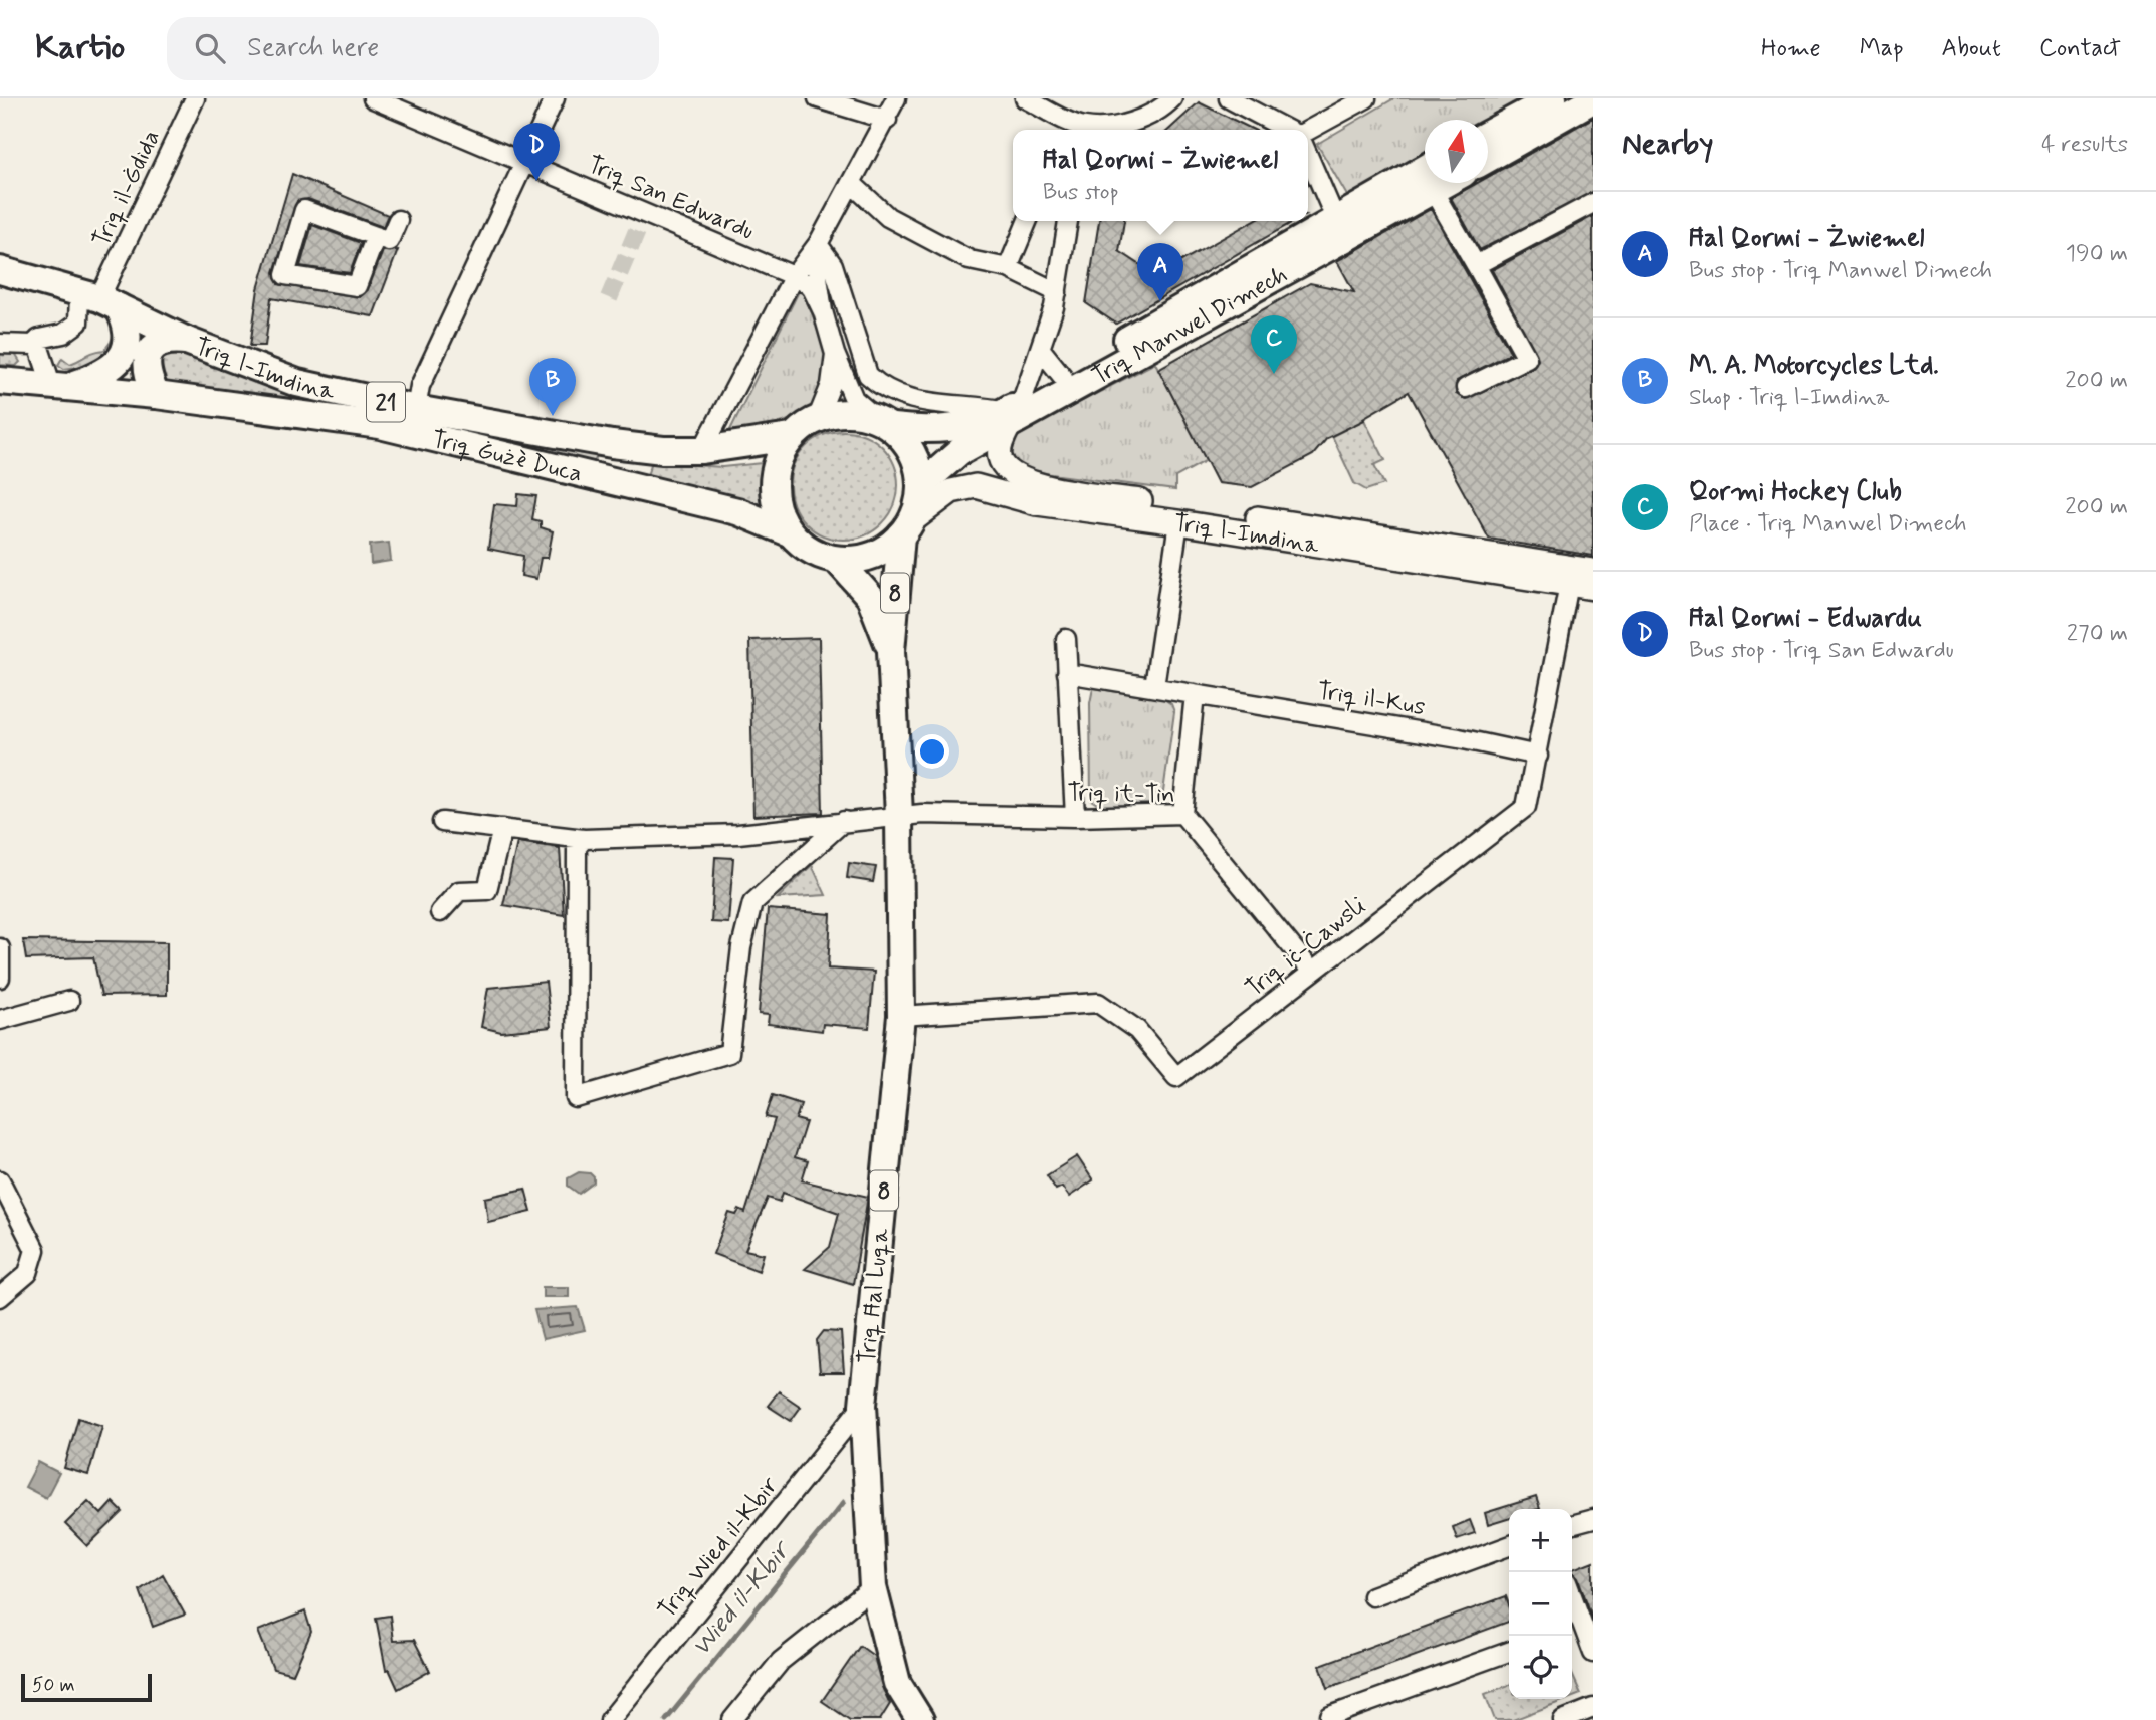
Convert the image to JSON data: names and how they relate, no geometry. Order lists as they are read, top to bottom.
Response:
{
  "streets": {
    "highway": [
      "Triq Manwel Dimech",
      "Triq l-Imdina",
      "21",
      "Triq Ġużè Duca",
      "8",
      "Triq Ħal Luqa"
    ],
    "street": [
      "Triq il-Ġdida",
      "Triq San Edwardu",
      "Triq il-Kus",
      "Triq it-Tin",
      "Triq iċ-Ċawsli",
      "Triq Wied il-Kbir"
    ]
  },
  "crossings": [
    ["Triq il-Ġdida", "Triq l-Imdina"],
    ["Triq Manwel Dimech", "Triq l-Imdina"],
    ["Triq Manwel Dimech", "Triq Ġużè Duca"],
    ["Triq Manwel Dimech", "8"],
    ["Triq Manwel Dimech", "Triq Ħal Luqa"],
    ["Triq l-Imdina", "Triq Ġużè Duca"],
    ["Triq l-Imdina", "8"],
    ["Triq l-Imdina", "Triq iċ-Ċawsli"],
    ["Triq l-Imdina", "Triq Ħal Luqa"],
    ["Triq Ġużè Duca", "8"],
    ["Triq Ġużè Duca", "Triq Ħal Luqa"],
    ["8", "Triq Ħal Luqa"],
    ["Triq il-Kus", "Triq iċ-Ċawsli"],
    ["Triq it-Tin", "Triq iċ-Ċawsli"],
    ["Triq it-Tin", "Triq Ħal Luqa"],
    ["Triq iċ-Ċawsli", "Triq Ħal Luqa"],
    ["Triq Ħal Luqa", "Triq Wied il-Kbir"]
  ],
  "water": ["Wied il-Kbir"],
  "scale_bar": "50 m",
  "north": "top",
  "page": {
    "header": "Kartio",
    "search": "Search here",
    "nav": [
      "Home",
      "Map",
      "About",
      "Contact"
    ],
    "heading": ["Nearby", "4 results"],
    "pins": [
      "D",
      "A",
      "C",
      "B"
    ],
    "popup": ["Ħal Qormi - Żwiemel", "Bus stop"],
    "list": [
      {
        "mark": "A",
        "name": "Ħal Qormi - Żwiemel",
        "note": "Bus stop · Triq Manwel Dimech",
        "value": "190 m"
      },
      {
        "mark": "B",
        "name": "M. A. Motorcycles Ltd.",
        "note": "Shop · Triq l-Imdina",
        "value": "200 m"
      },
      {
        "mark": "C",
        "name": "Qormi Hockey Club",
        "note": "Place · Triq Manwel Dimech",
        "value": "200 m"
      },
      {
        "mark": "D",
        "name": "Ħal Qormi - Edwardu",
        "note": "Bus stop · Triq San Edwardu",
        "value": "270 m"
      }
    ],
    "map_buttons": ["+", "−"],
    "scale": "50 m"
  }
}
